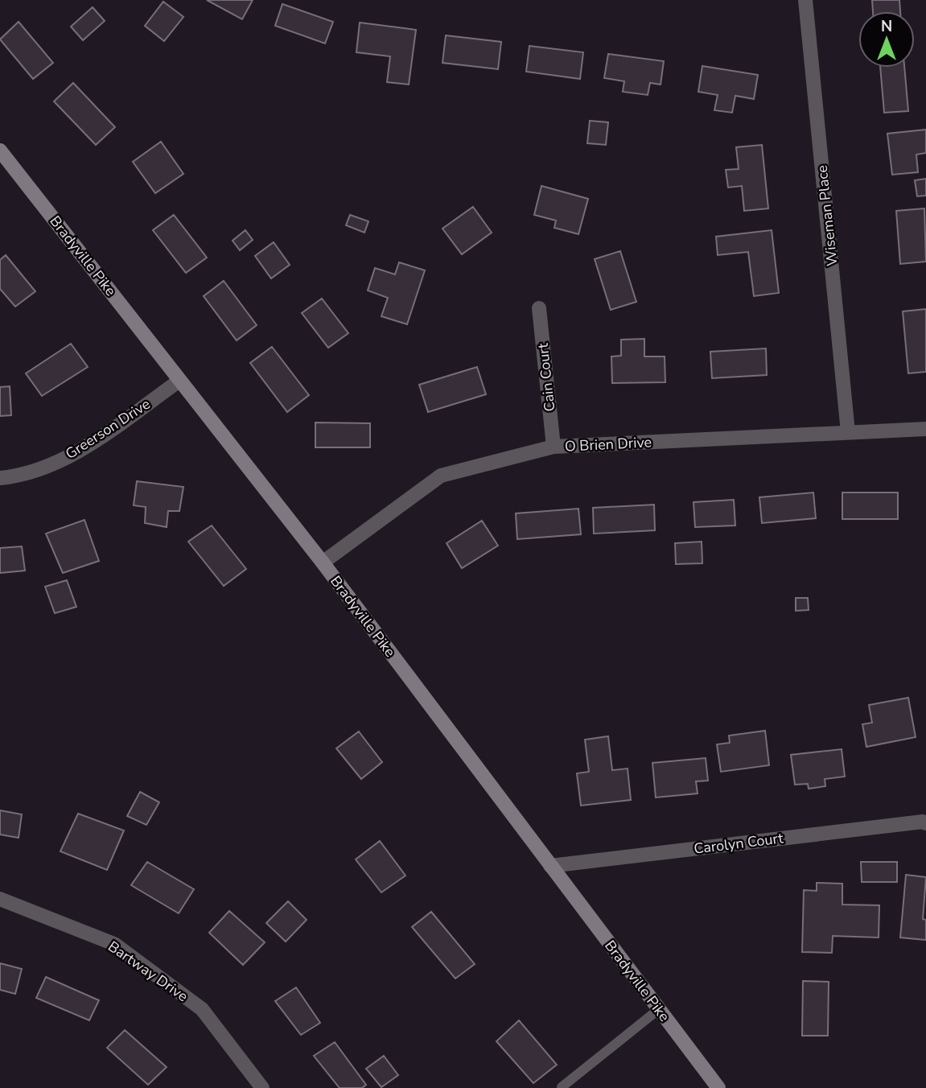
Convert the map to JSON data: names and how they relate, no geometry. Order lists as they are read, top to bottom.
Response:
{
  "streets": {
    "main road": ["Bradyville Pike"],
    "street": [
      "Wiseman Place",
      "Cain Court",
      "Greerson Drive",
      "O Brien Drive",
      "Carolyn Court",
      "Bartway Drive"
    ]
  },
  "crossings": [
    ["Wiseman Place", "O Brien Drive"],
    ["Bradyville Pike", "Greerson Drive"],
    ["Bradyville Pike", "O Brien Drive"],
    ["Bradyville Pike", "Carolyn Court"],
    ["Cain Court", "O Brien Drive"]
  ],
  "north": "top"
}
